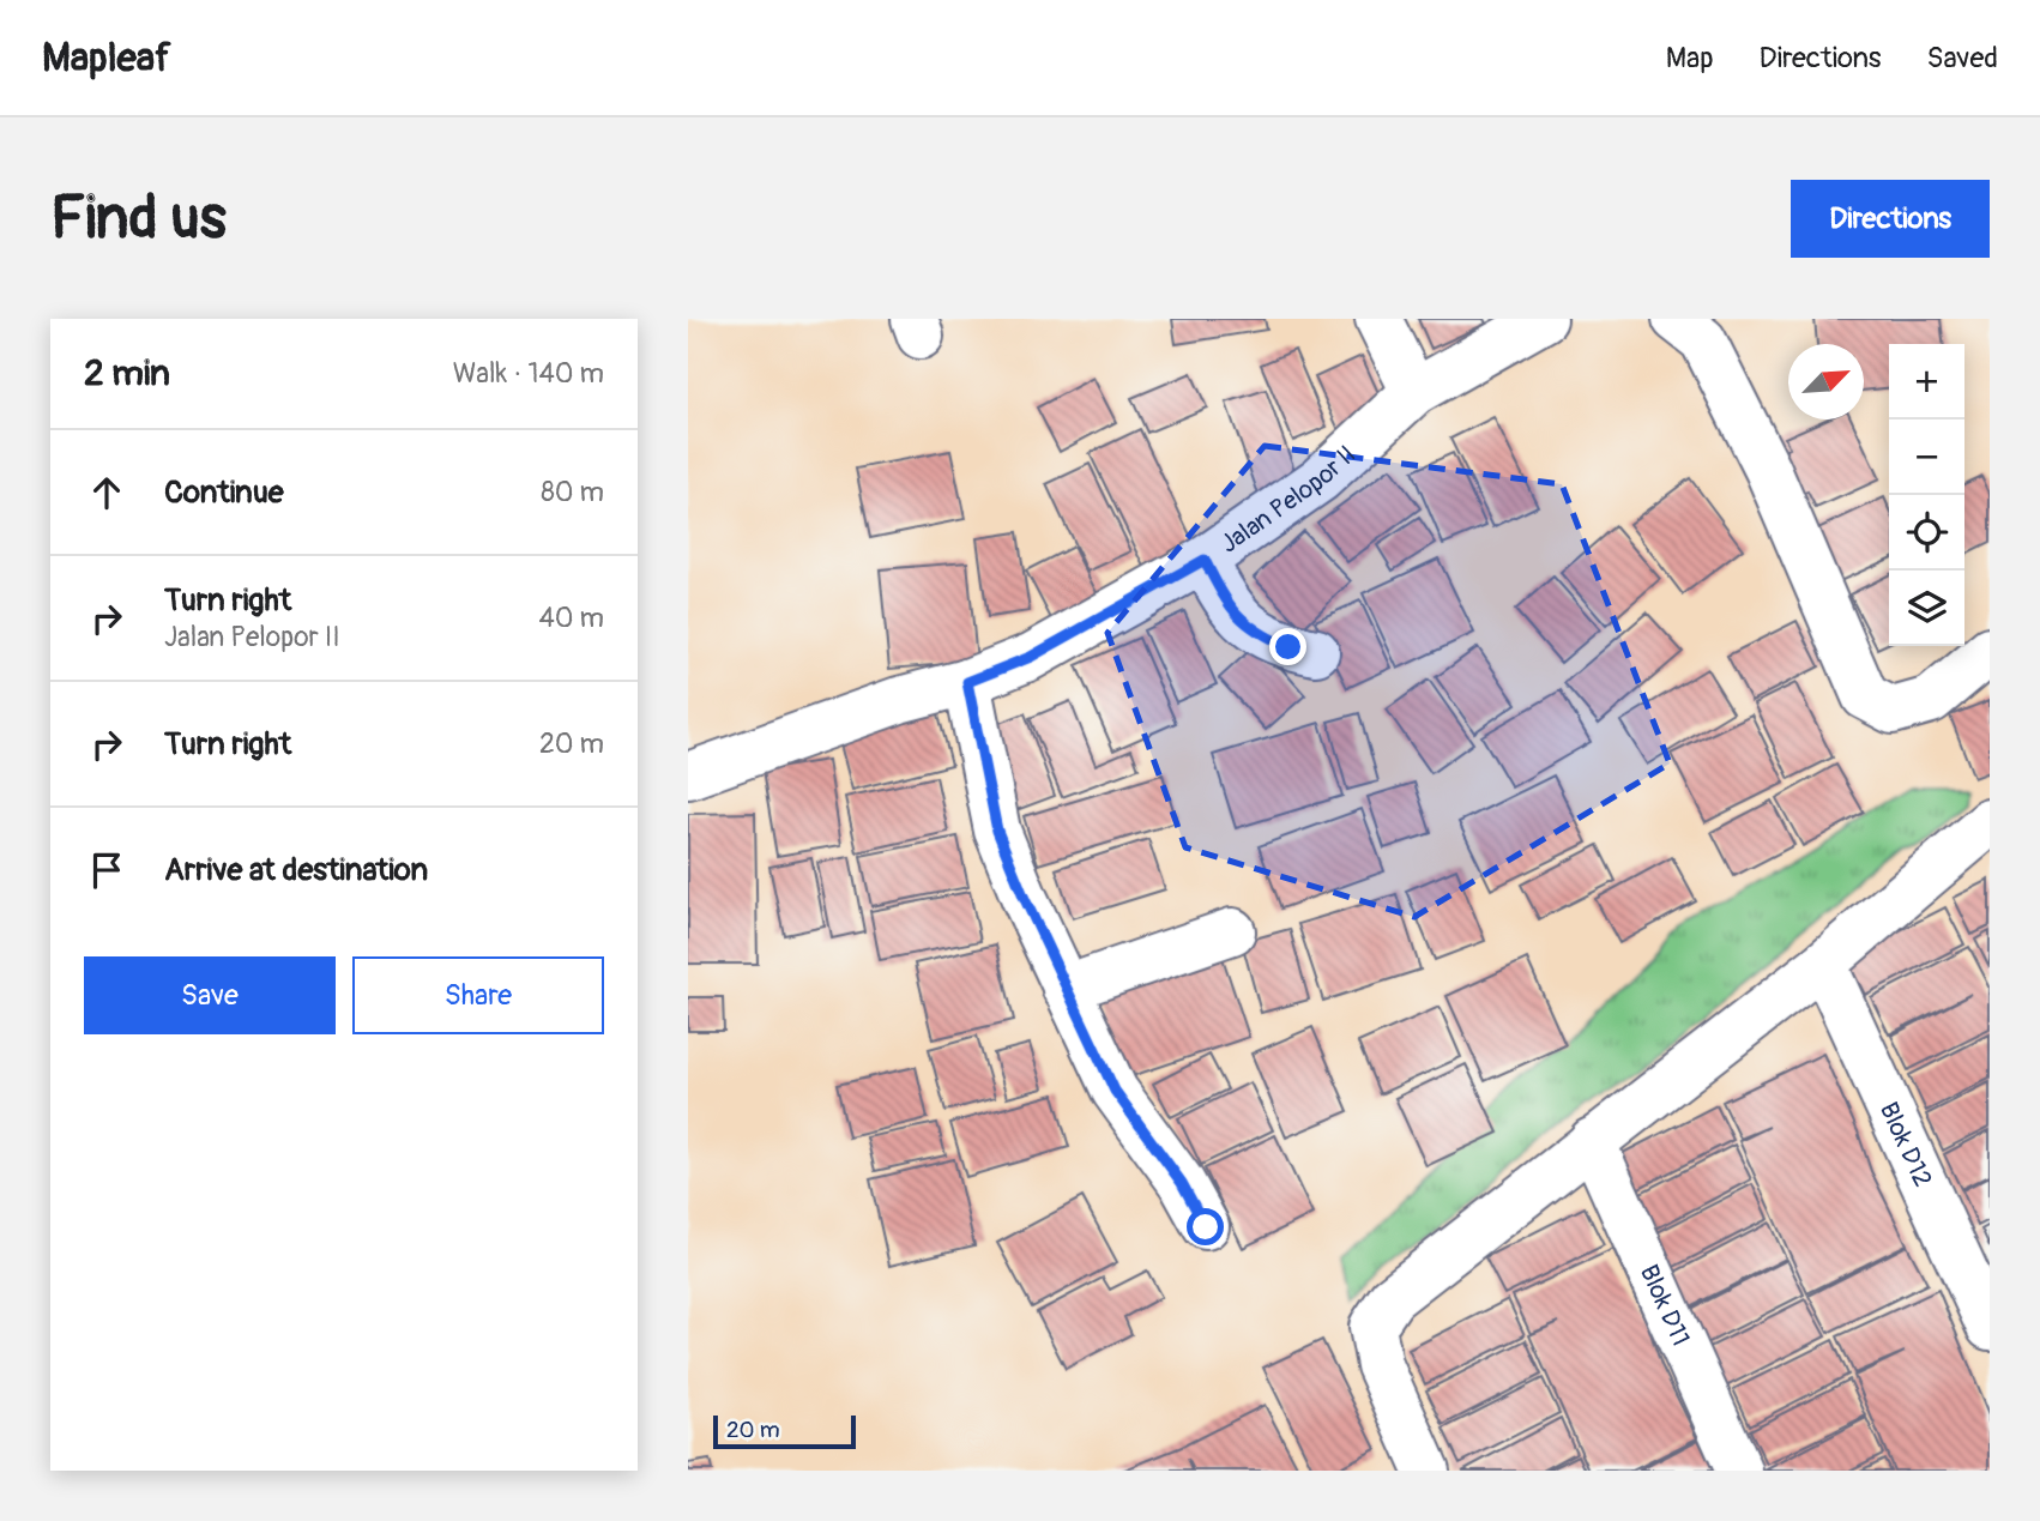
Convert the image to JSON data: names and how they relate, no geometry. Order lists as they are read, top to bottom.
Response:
{
  "streets": {
    "street": ["Jalan Pelopor II", "Blok D12", "Blok D11"]
  },
  "scale_bar": "20 m",
  "north": "top right",
  "page": {
    "header": "Mapleaf",
    "nav": ["Map", "Directions", "Saved"],
    "buttons": [
      "Directions",
      ["Save", "Share"]
    ],
    "title": "Find us",
    "heading": ["2 min", "Walk · 140 m"],
    "map_buttons": ["+", "−"],
    "list": [
      ["Continue", "80 m"],
      ["Turn right", "Jalan Pelopor II", "40 m"],
      ["Turn right", "20 m"],
      "Arrive at destination"
    ],
    "scale": "20 m"
  }
}
